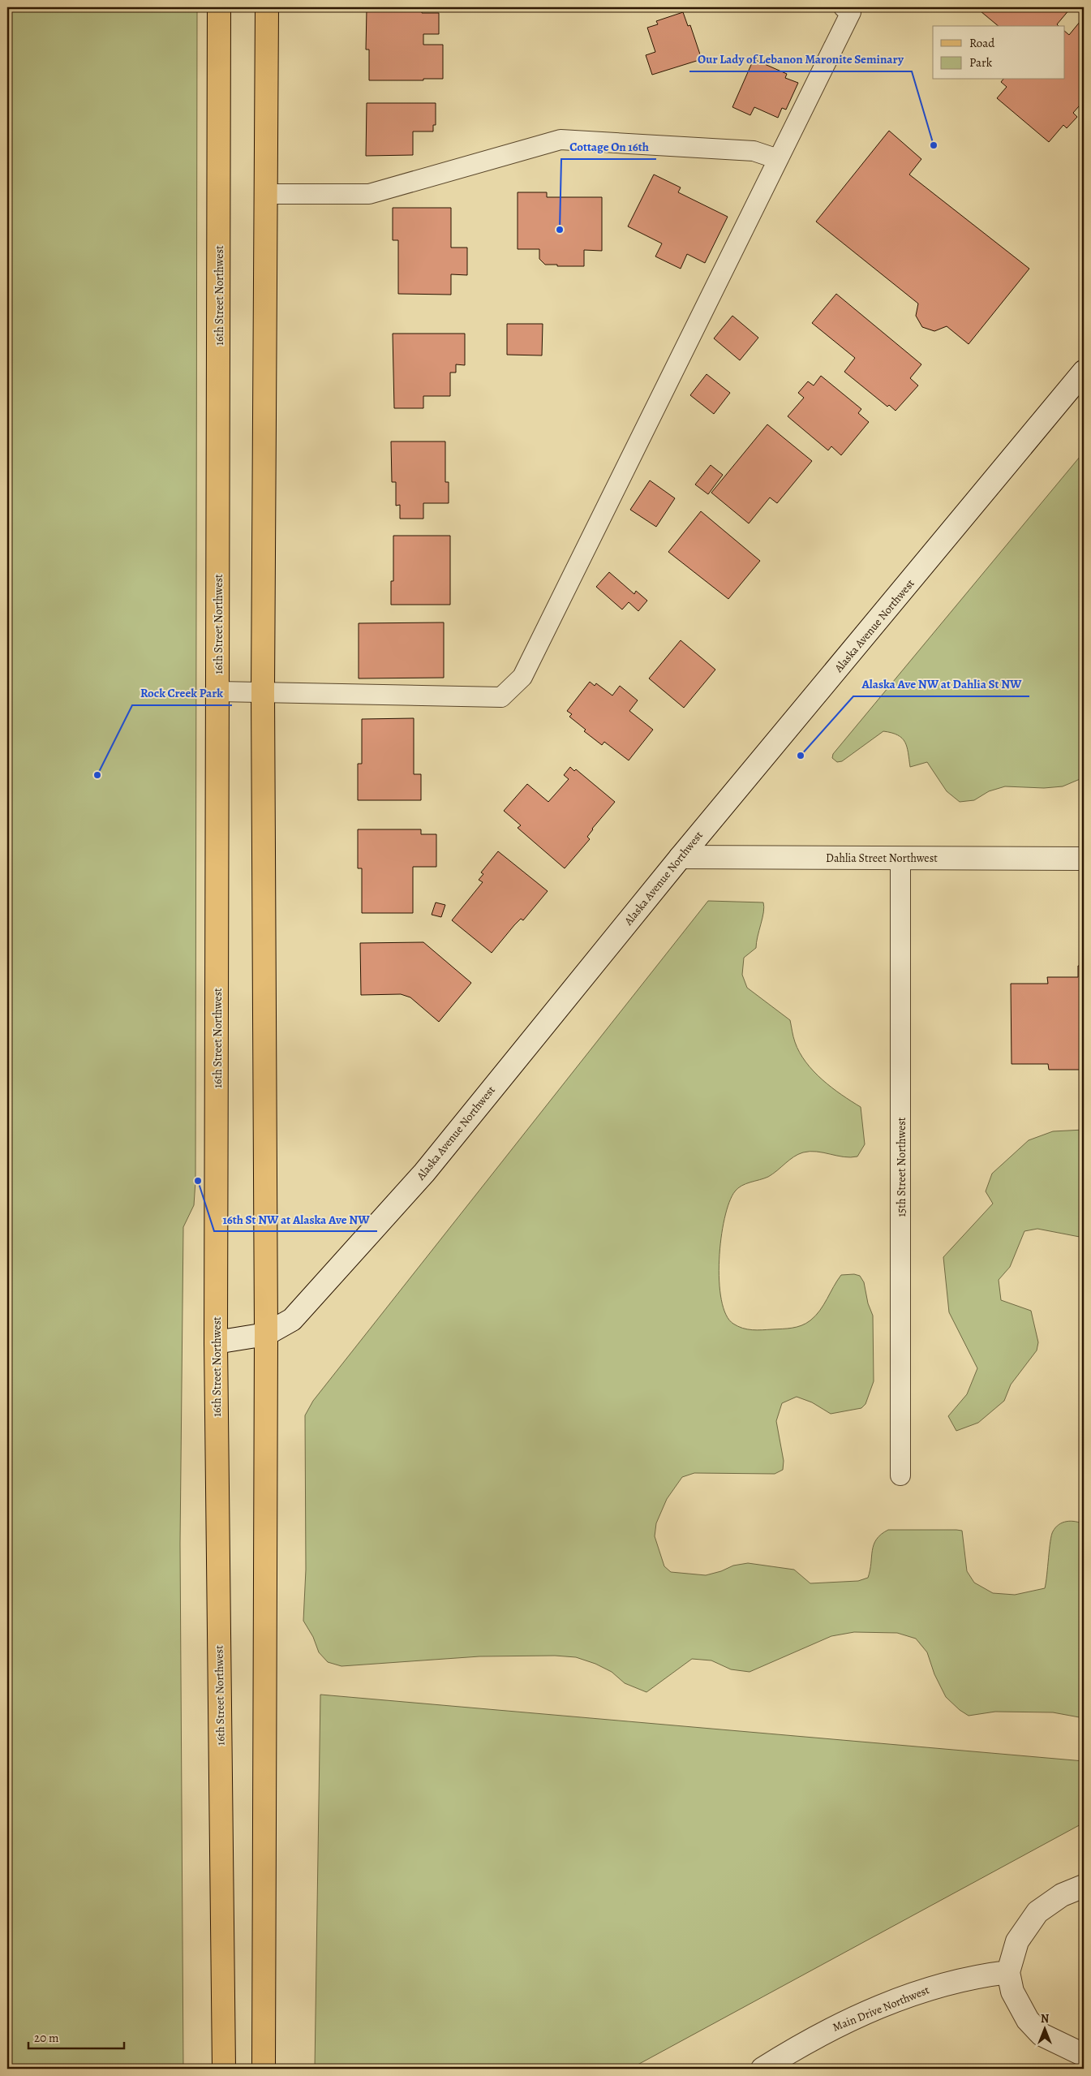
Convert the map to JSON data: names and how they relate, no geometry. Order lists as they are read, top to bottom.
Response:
{
  "streets": {
    "main road": [
      "16th Street Northwest",
      "Alaska Avenue Northwest",
      "Dahlia Street Northwest",
      "Main Drive Northwest"
    ],
    "lane": ["15th Street Northwest"]
  },
  "crossings": [
    ["16th Street Northwest", "Alaska Avenue Northwest"],
    ["Alaska Avenue Northwest", "Dahlia Street Northwest"],
    ["Dahlia Street Northwest", "15th Street Northwest"]
  ],
  "places": [
    "Our Lady of Lebanon Maronite Seminary",
    "Cottage On 16th",
    "Alaska Ave NW at Dahlia St NW",
    "Rock Creek Park",
    "16th St NW at Alaska Ave NW"
  ],
  "legend": ["Road", "Park"],
  "scale_bar": "20 m",
  "north": "top"
}
